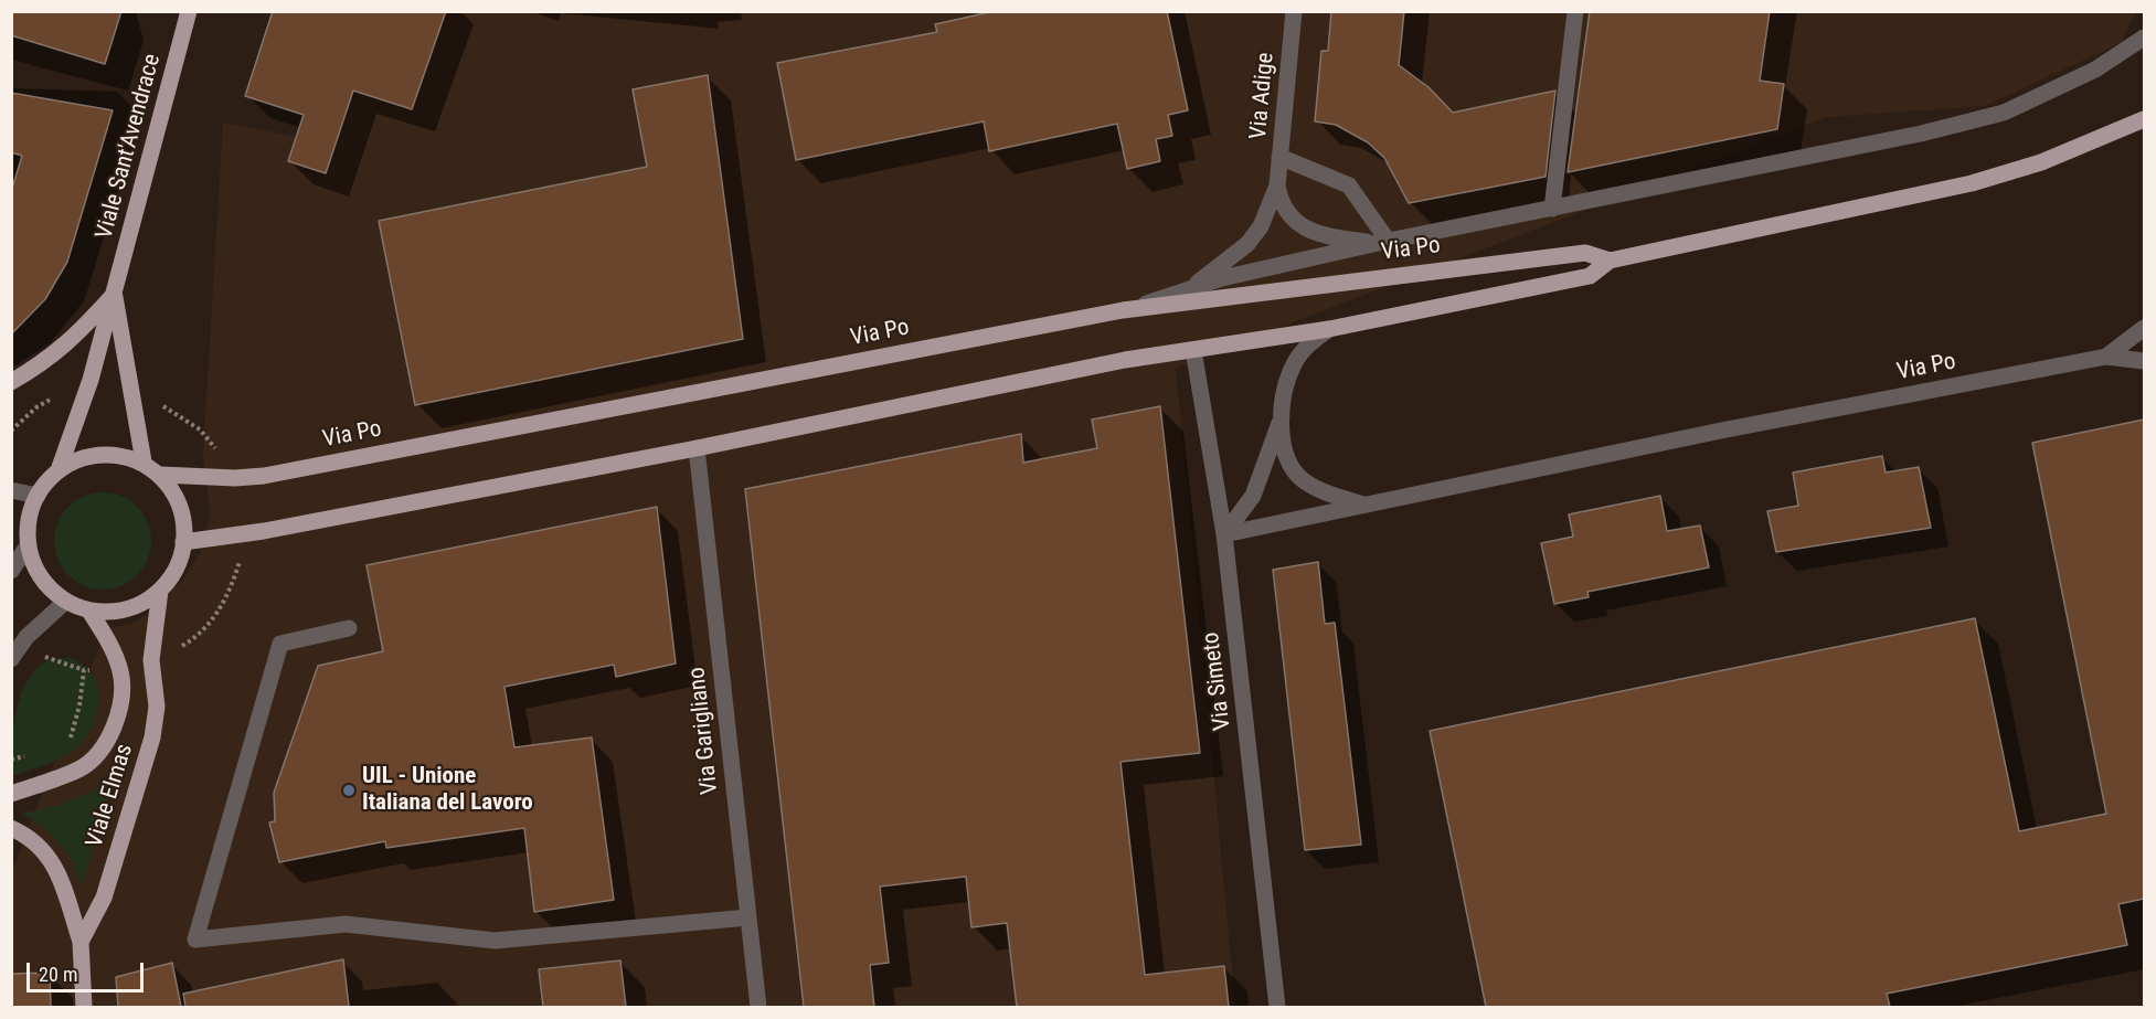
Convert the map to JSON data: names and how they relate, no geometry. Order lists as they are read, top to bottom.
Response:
{
  "streets": {
    "main road": ["Viale Sant'Avendrace", "Via Po", "Viale Elmas"],
    "street": ["Via Adige", "Via Simeto", "Via Garigliano"]
  },
  "crossings": [
    ["Viale Sant'Avendrace", "Via Po"],
    ["Viale Sant'Avendrace", "Viale Elmas"],
    ["Via Po", "Via Simeto"],
    ["Via Po", "Via Garigliano"],
    ["Via Po", "Viale Elmas"]
  ],
  "places": ["UIL - Unione Italiana del Lavoro"],
  "scale_bar": "20 m"
}
